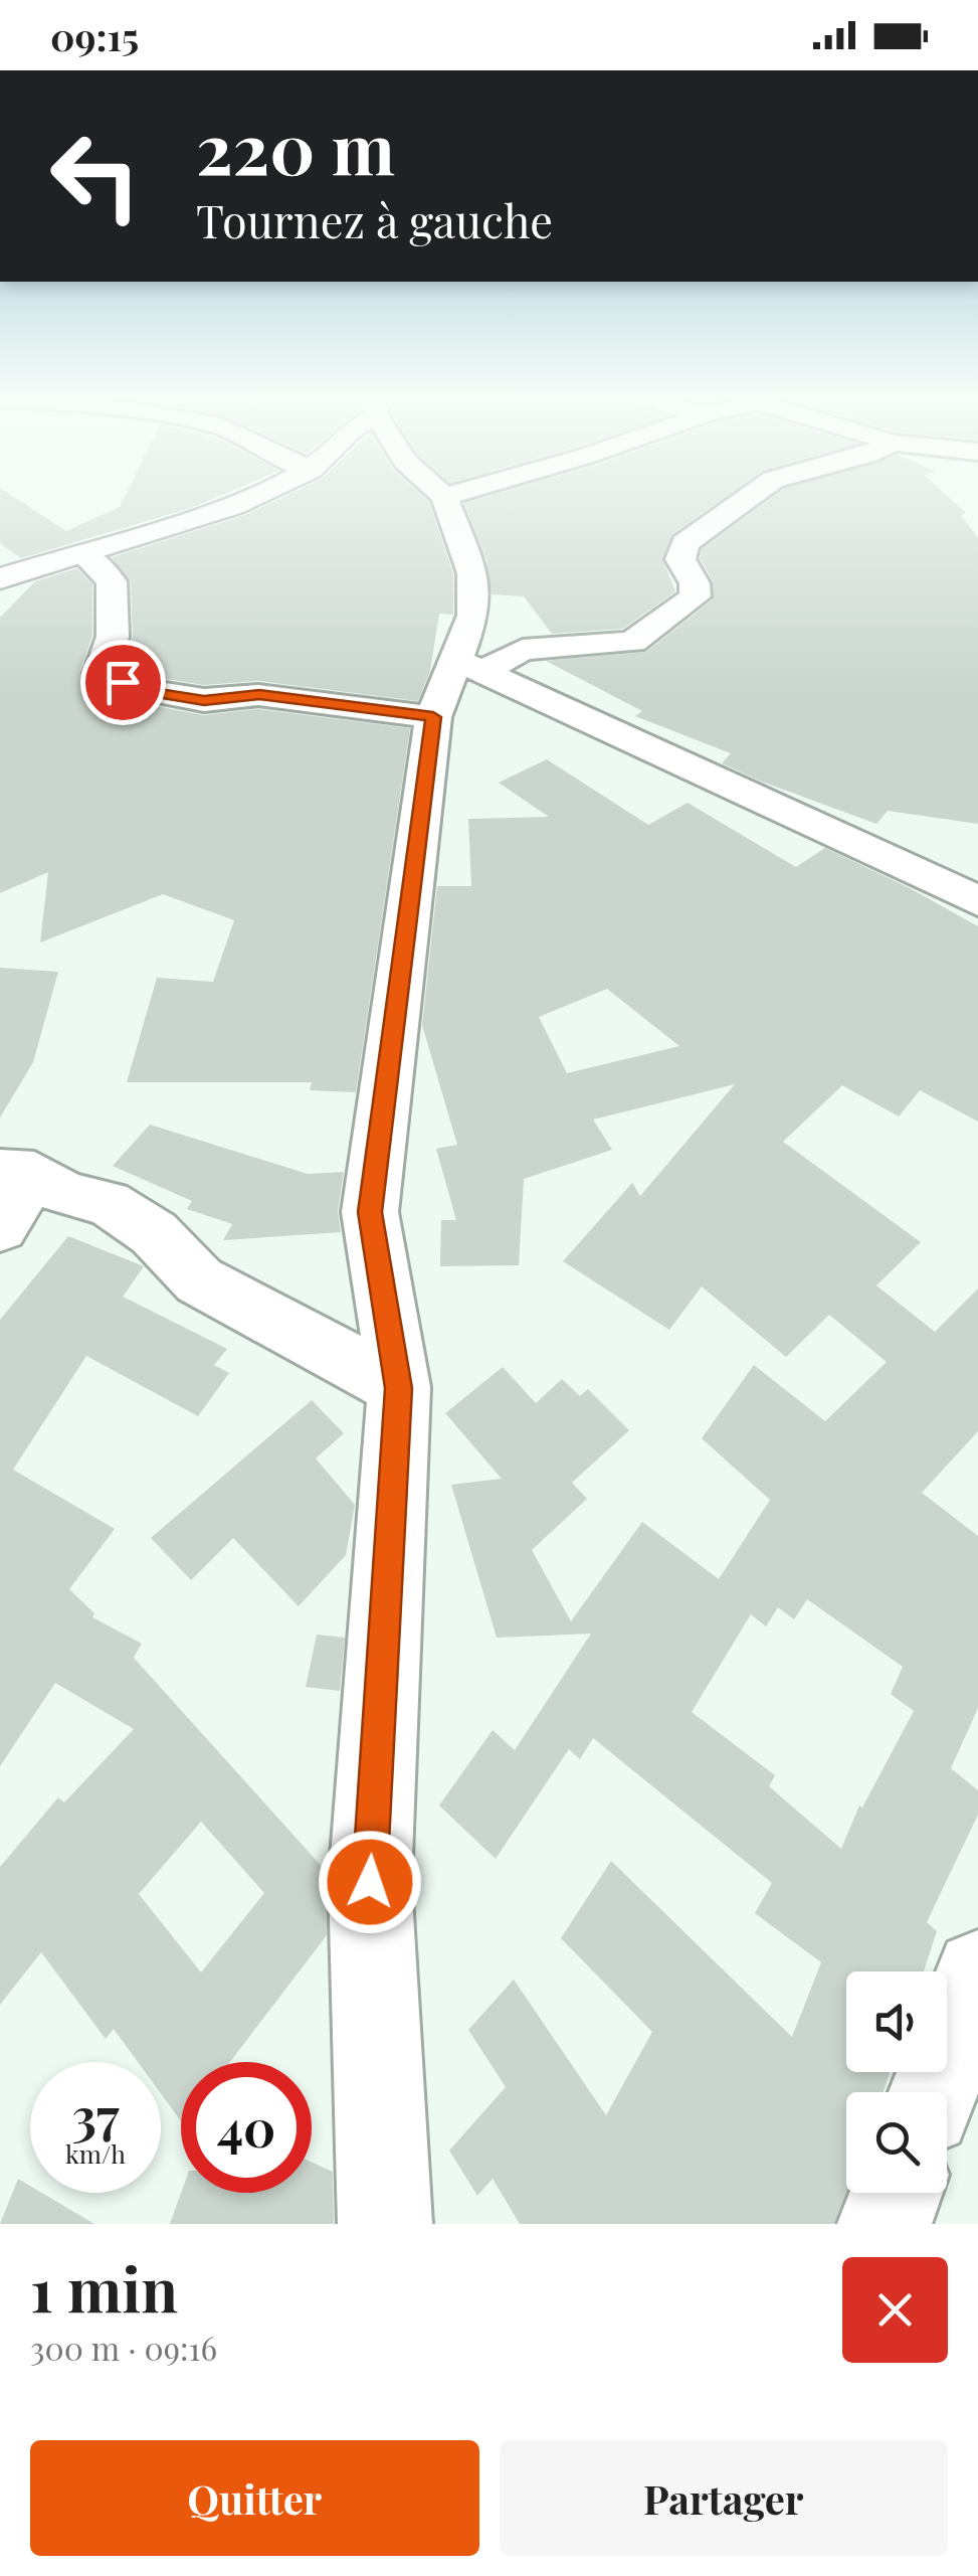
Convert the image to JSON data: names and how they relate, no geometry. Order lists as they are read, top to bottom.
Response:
{
  "page": {
    "status": "09:15",
    "turn": ["220 m", "Tournez à gauche"],
    "speed": "37 km/h",
    "limit": "40",
    "heading": ["1 min", "300 m · 09:16"],
    "buttons": ["Quitter", "Partager"]
  }
}
